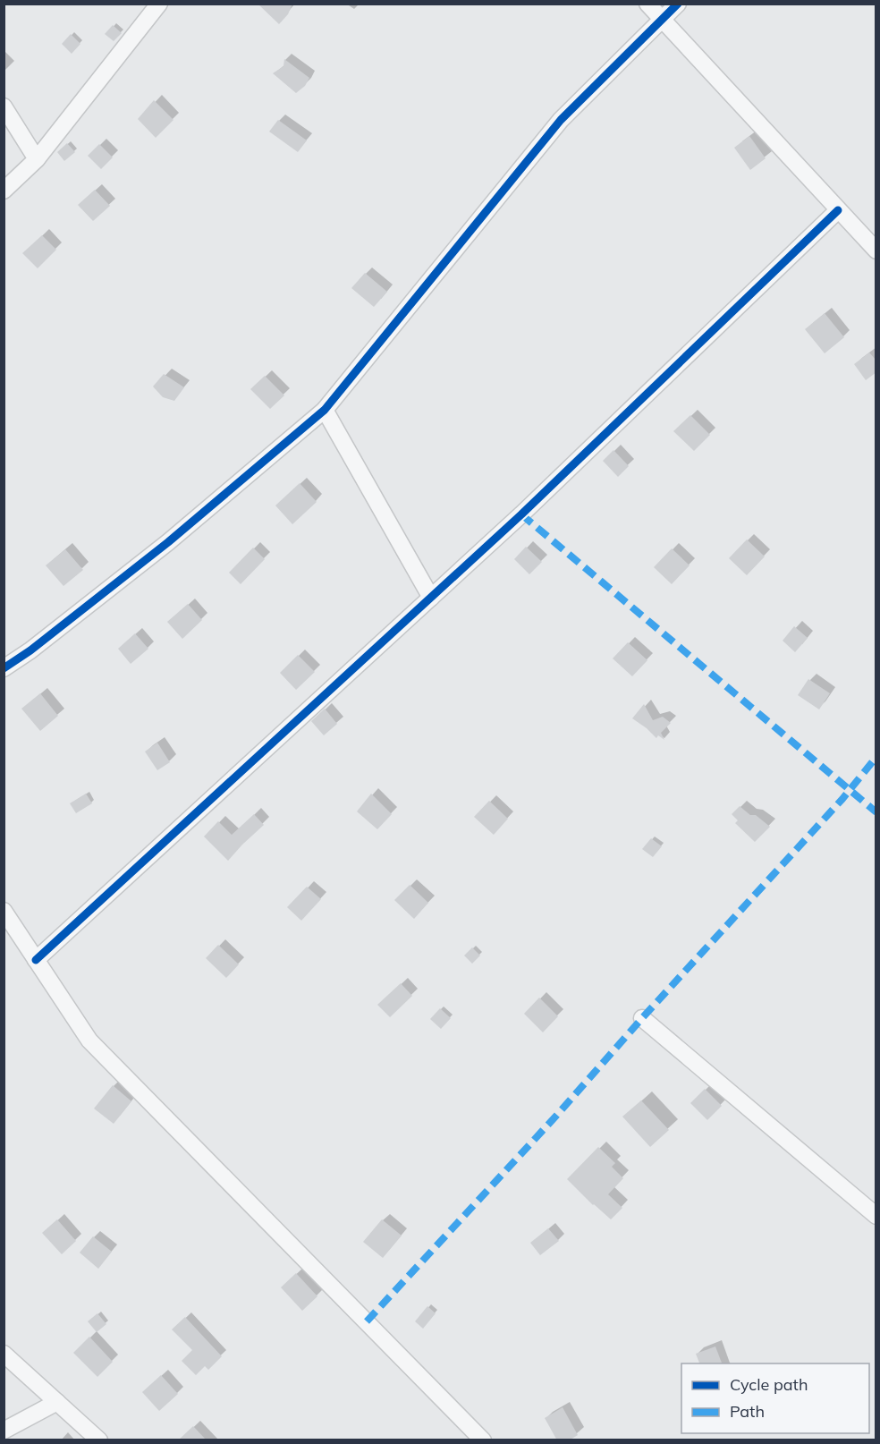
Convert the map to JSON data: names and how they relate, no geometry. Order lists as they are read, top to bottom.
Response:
{
  "legend": ["Cycle path", "Path"]
}
